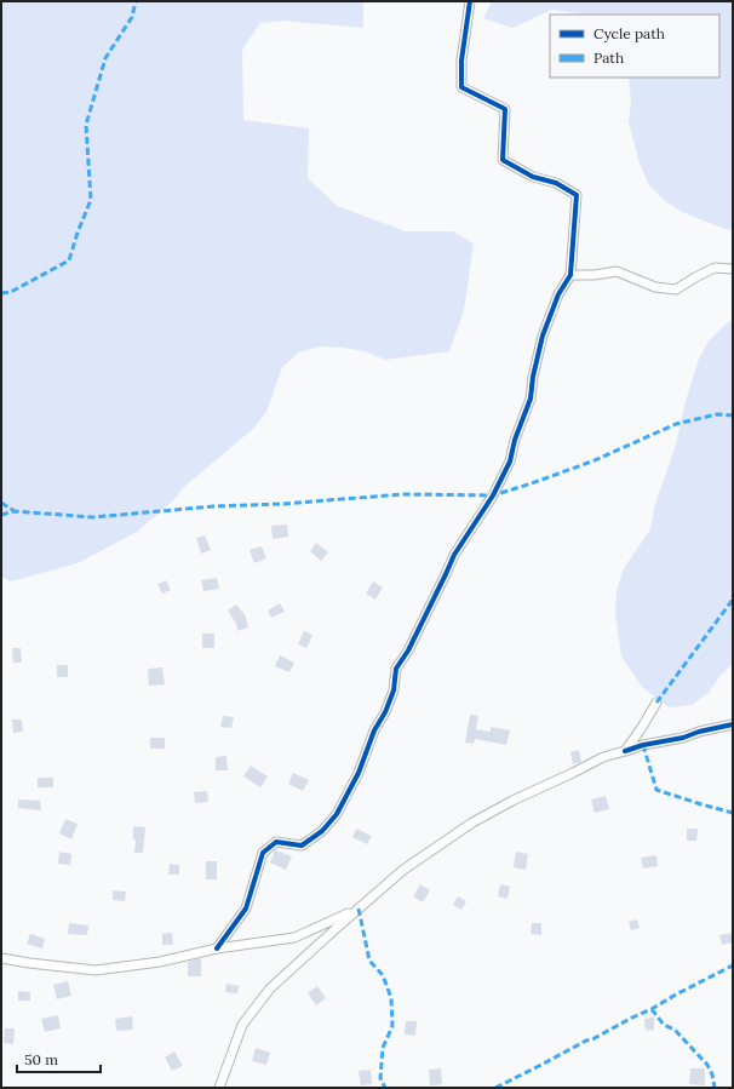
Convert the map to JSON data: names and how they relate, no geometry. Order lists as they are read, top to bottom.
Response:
{
  "legend": ["Cycle path", "Path"],
  "scale_bar": "50 m"
}
